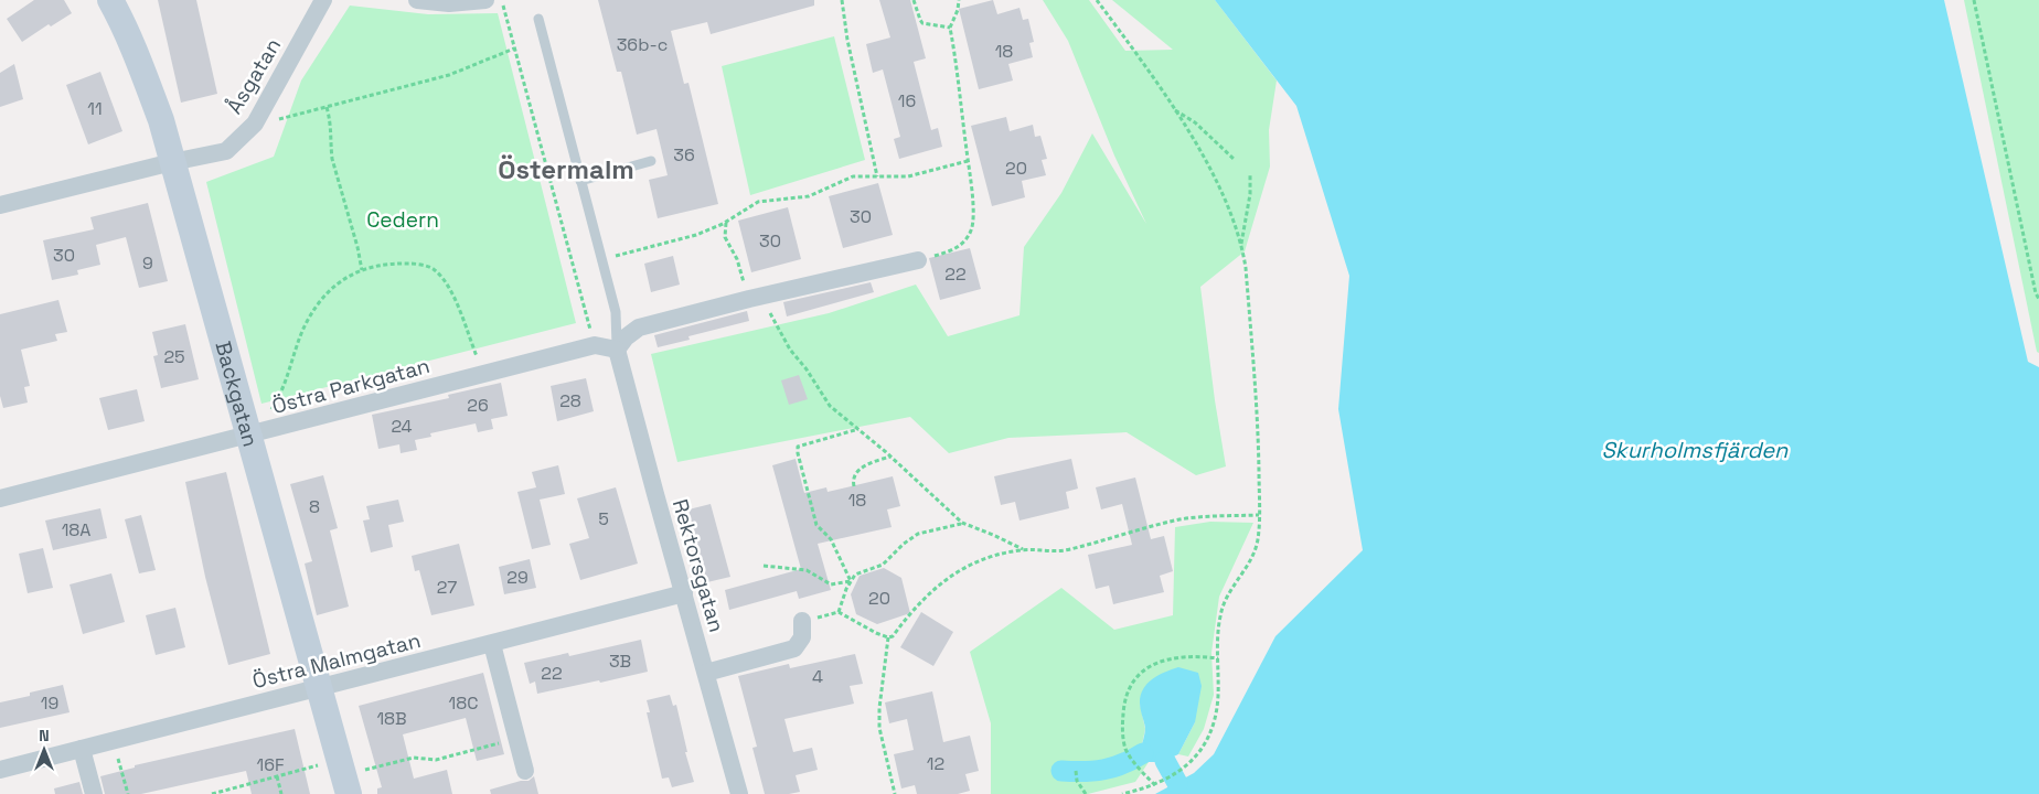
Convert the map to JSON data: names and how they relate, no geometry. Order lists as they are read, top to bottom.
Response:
{
  "streets": {
    "street": [
      "Åsgatan",
      "Östra Parkgatan",
      "Backgatan",
      "Rektorsgatan",
      "Östra Malmgatan"
    ]
  },
  "crossings": [
    ["Åsgatan", "Backgatan"],
    ["Östra Parkgatan", "Backgatan"],
    ["Östra Parkgatan", "Rektorsgatan"],
    ["Backgatan", "Östra Malmgatan"],
    ["Rektorsgatan", "Östra Malmgatan"]
  ],
  "districts": ["Östermalm"],
  "water": ["Skurholmsfjärden"],
  "parks": ["Cedern"],
  "house_numbers": [
    "36b-c",
    "18",
    "16",
    "11",
    "36",
    "20",
    "30",
    "30",
    "30",
    "9",
    "22",
    "25",
    "28",
    "26",
    "24",
    "18",
    "8",
    "5",
    "18A",
    "29",
    "27",
    "20",
    "3B",
    "22",
    "4",
    "19",
    "18C",
    "18B",
    "12",
    "16F"
  ],
  "north": "top"
}
